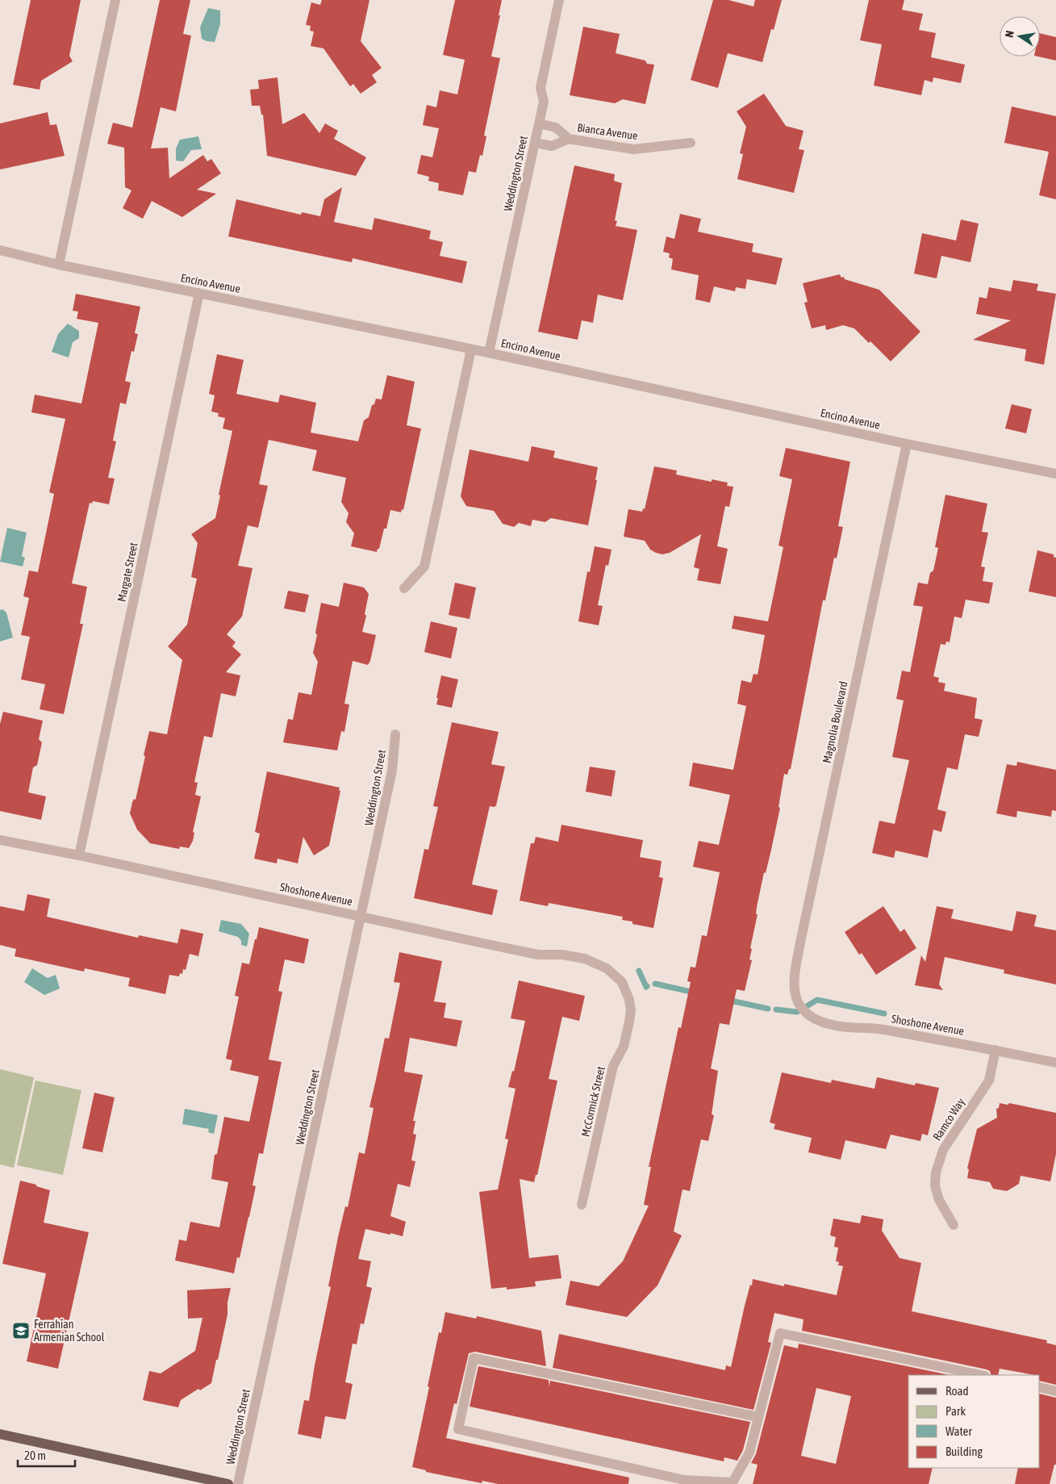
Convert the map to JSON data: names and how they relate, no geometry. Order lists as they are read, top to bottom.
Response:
{
  "streets": {
    "street": [
      "Bianca Avenue",
      "Weddington Street",
      "Encino Avenue",
      "Margate Street",
      "Magnolia Boulevard",
      "Shoshone Avenue",
      "McCormick Street",
      "Ramco Way"
    ]
  },
  "crossings": [
    ["Bianca Avenue", "Weddington Street"],
    ["Weddington Street", "Encino Avenue"],
    ["Weddington Street", "Shoshone Avenue"],
    ["Encino Avenue", "Margate Street"],
    ["Encino Avenue", "Magnolia Boulevard"],
    ["Margate Street", "Shoshone Avenue"],
    ["Magnolia Boulevard", "Shoshone Avenue"],
    ["Shoshone Avenue", "McCormick Street"],
    ["Shoshone Avenue", "Ramco Way"]
  ],
  "places": {
    "school or university": ["Ferrahian Armenian School"]
  },
  "legend": [
    "Road",
    "Park",
    "Water",
    "Building"
  ],
  "scale_bar": "20 m",
  "north": "left"
}
